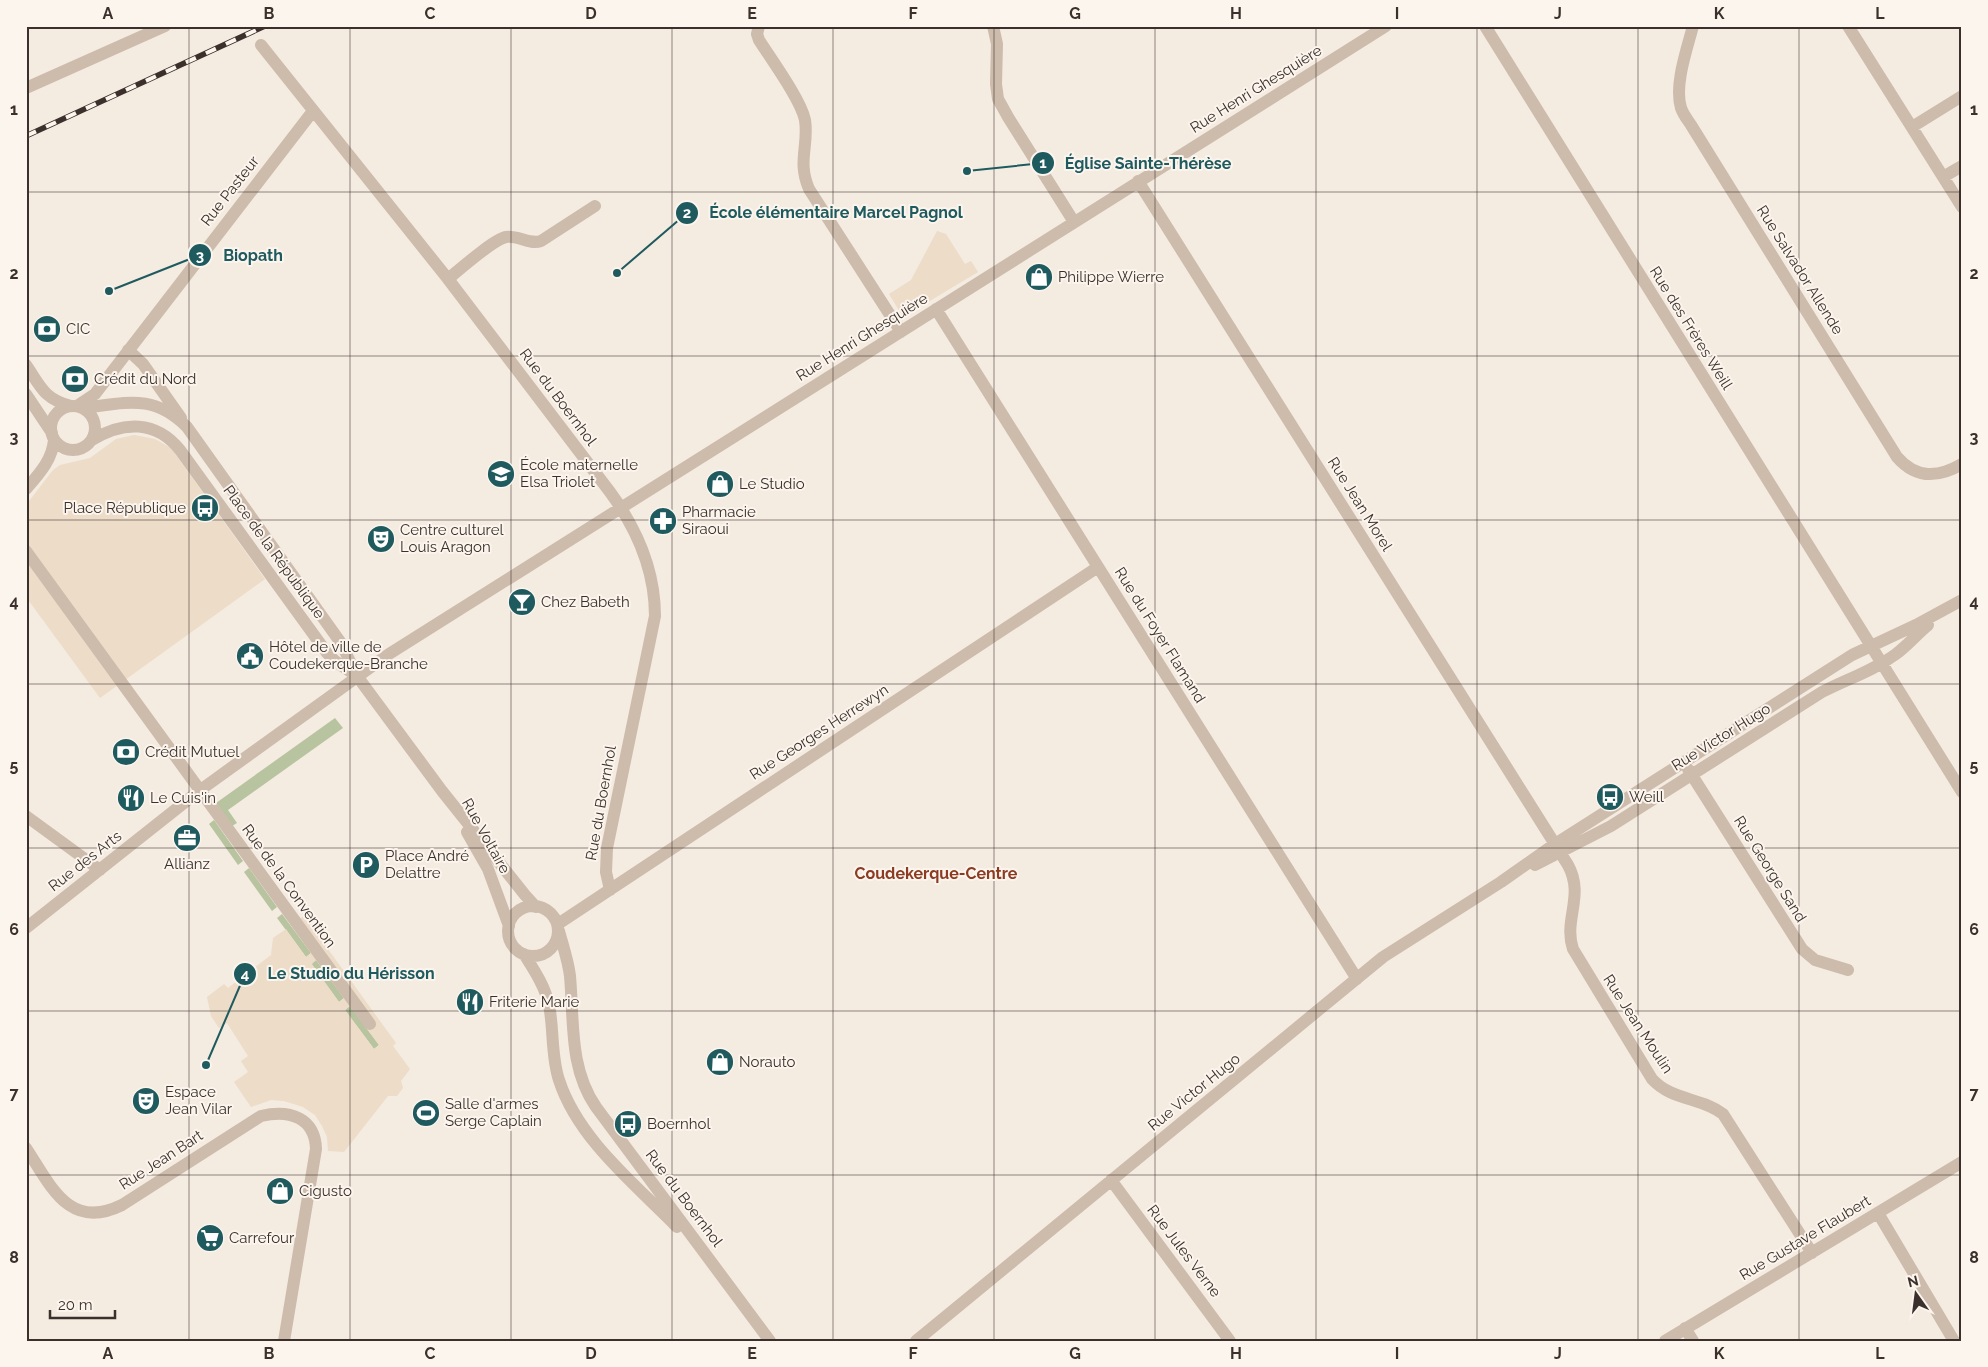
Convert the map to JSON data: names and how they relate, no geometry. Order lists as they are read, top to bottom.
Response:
{
  "streets": {
    "street": [
      "Rue Henri Ghesquière",
      "Rue Pasteur",
      "Rue Salvador Allende",
      "Rue des Frères Weill",
      "Rue du Boernhol",
      "Rue Jean Morel",
      "Place de la République",
      "Rue du Foyer Flamand",
      "Rue Georges Herrewyn",
      "Rue Victor Hugo",
      "Rue Voltaire",
      "Rue des Arts",
      "Rue George Sand",
      "Rue de la Convention",
      "Rue Jean Moulin",
      "Rue Jean Bart",
      "Rue Gustave Flaubert",
      "Rue Jules Verne"
    ]
  },
  "crossings": [
    ["Rue Henri Ghesquière", "Rue du Boernhol"],
    ["Rue Henri Ghesquière", "Rue Jean Morel"],
    ["Rue Henri Ghesquière", "Place de la République"],
    ["Rue Henri Ghesquière", "Rue du Foyer Flamand"],
    ["Rue Henri Ghesquière", "Rue Voltaire"],
    ["Rue Henri Ghesquière", "Rue des Arts"],
    ["Rue Pasteur", "Rue du Boernhol"],
    ["Rue Pasteur", "Place de la République"],
    ["Rue des Frères Weill", "Rue Victor Hugo"],
    ["Rue du Boernhol", "Rue Georges Herrewyn"],
    ["Rue du Boernhol", "Rue Voltaire"],
    ["Rue Jean Morel", "Rue Victor Hugo"],
    ["Rue Jean Morel", "Rue Jean Moulin"],
    ["Place de la République", "Rue Voltaire"],
    ["Place de la République", "Rue des Arts"],
    ["Rue du Foyer Flamand", "Rue Georges Herrewyn"],
    ["Rue du Foyer Flamand", "Rue Victor Hugo"],
    ["Rue Georges Herrewyn", "Rue Voltaire"],
    ["Rue Victor Hugo", "Rue George Sand"],
    ["Rue Victor Hugo", "Rue Jean Moulin"],
    ["Rue Victor Hugo", "Rue Jules Verne"],
    ["Rue Voltaire", "Rue des Arts"],
    ["Rue des Arts", "Rue de la Convention"],
    ["Rue Jean Moulin", "Rue Gustave Flaubert"]
  ],
  "districts": ["Coudekerque-Centre"],
  "places": {
    "other": [
      "Église Sainte-Thérèse",
      "École élémentaire Marcel Pagnol",
      "Biopath",
      "Le Studio du Hérisson"
    ],
    "shop": [
      "Philippe Wierre",
      "Le Studio",
      "Norauto",
      "Cigusto"
    ],
    "bank": ["CIC", "Crédit du Nord", "Crédit Mutuel"],
    "school or university": ["École maternelle Elsa Triolet"],
    "bus stop": ["Place République", "Weill", "Boernhol"],
    "pharmacy": ["Pharmacie Siraoui"],
    "theatre": ["Centre culturel Louis Aragon", "Espace Jean Vilar"],
    "bar": ["Chez Babeth"],
    "public building": ["Hôtel de ville de Coudekerque-Branche"],
    "restaurant": ["Le Cuis'in", "Friterie Marie"],
    "office": ["Allianz"],
    "parking": ["Place André Delattre"],
    "sports": ["Salle d'armes Serge Caplain"],
    "supermarket": ["Carrefour"]
  },
  "scale_bar": "20 m",
  "north": "top",
  "grid": {
    "columns": [
      "A",
      "B",
      "C",
      "D",
      "E",
      "F",
      "G",
      "H",
      "I",
      "J",
      "K",
      "L"
    ],
    "rows": [
      "1",
      "2",
      "3",
      "4",
      "5",
      "6",
      "7",
      "8"
    ]
  }
}
